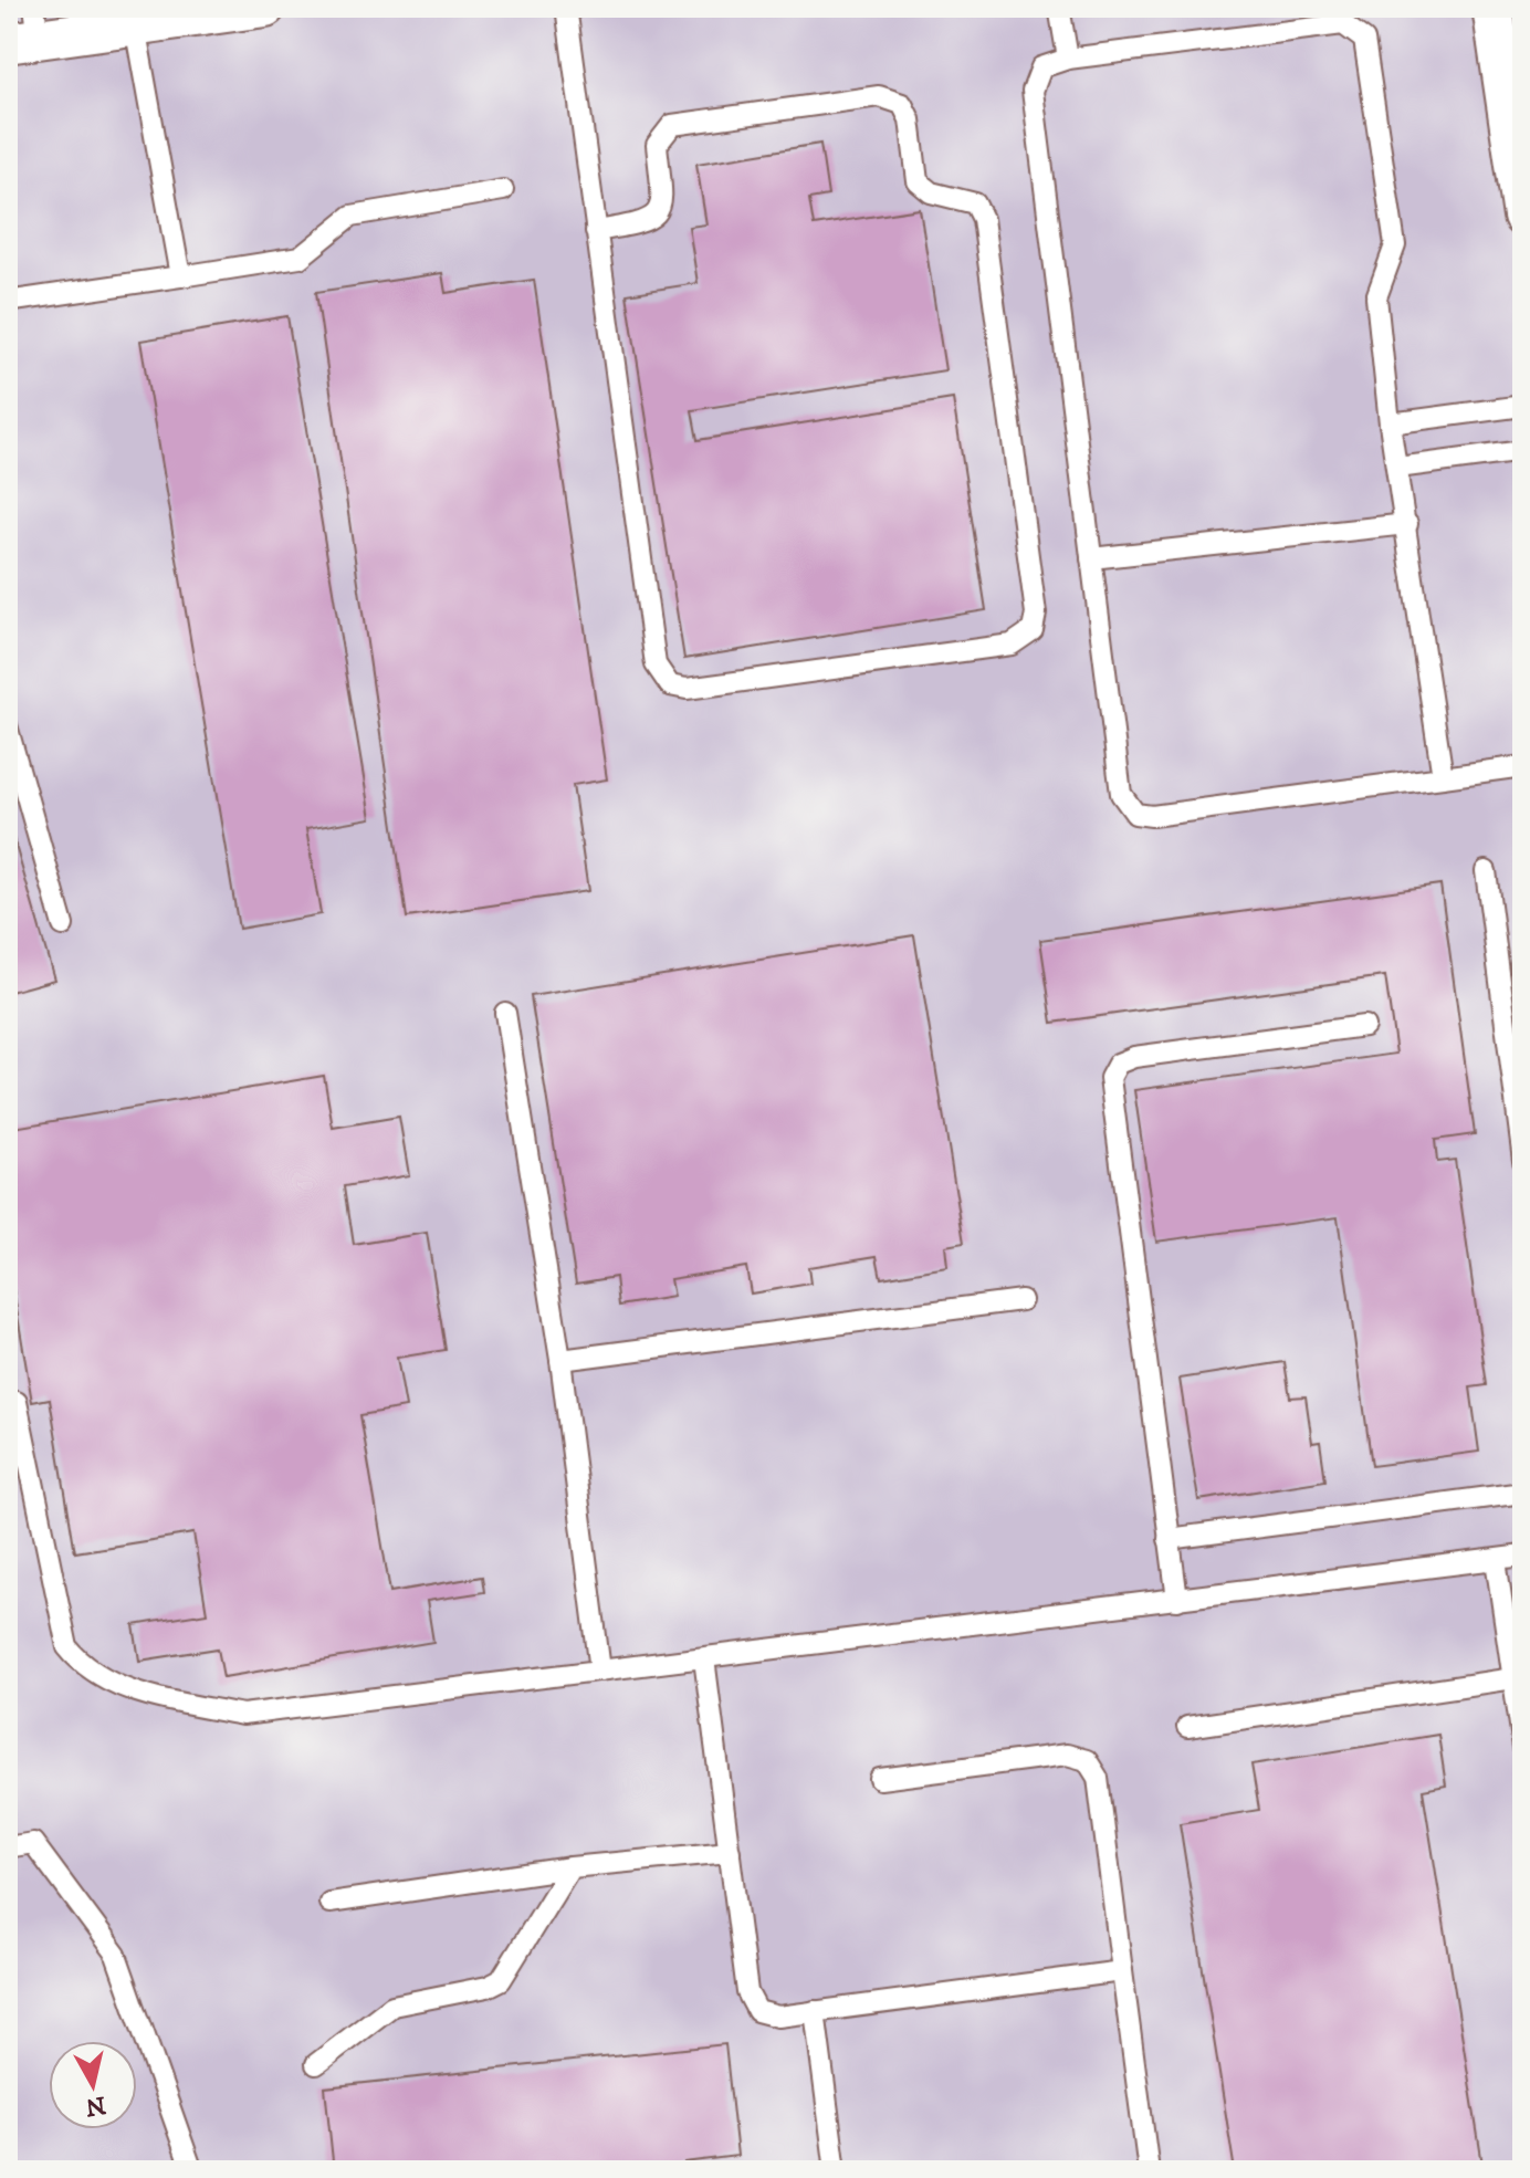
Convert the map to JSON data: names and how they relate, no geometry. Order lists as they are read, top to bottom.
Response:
{
  "north": "bottom"
}
